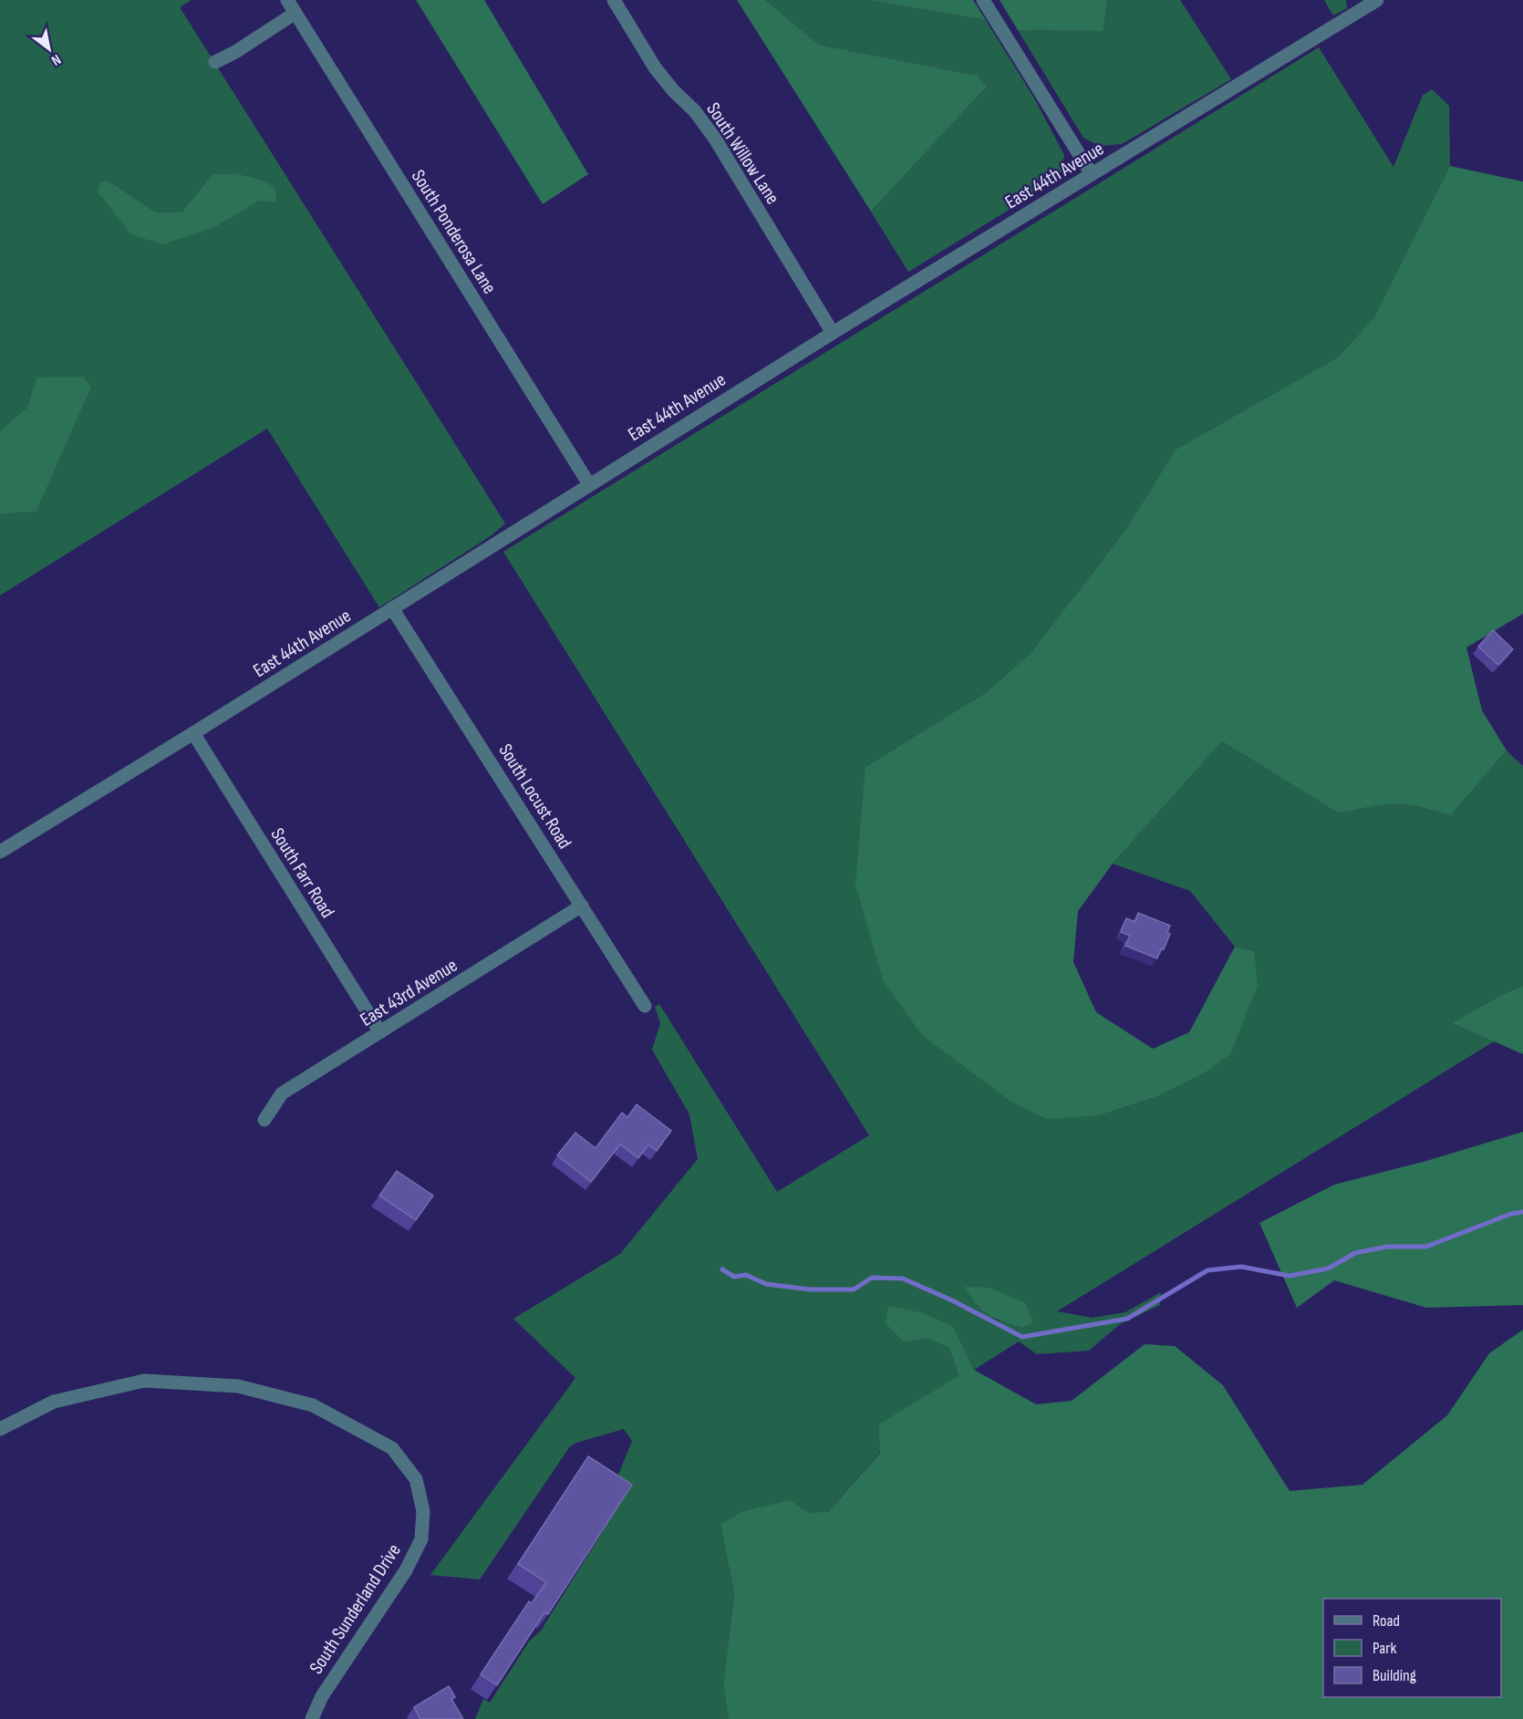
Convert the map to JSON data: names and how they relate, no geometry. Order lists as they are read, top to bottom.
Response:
{
  "streets": {
    "street": [
      "South Willow Lane",
      "East 44th Avenue",
      "South Ponderosa Lane",
      "South Locust Road",
      "South Farr Road",
      "East 43rd Avenue",
      "South Sunderland Drive"
    ]
  },
  "crossings": [
    ["South Willow Lane", "East 44th Avenue"],
    ["East 44th Avenue", "South Ponderosa Lane"],
    ["East 44th Avenue", "South Locust Road"],
    ["East 44th Avenue", "South Farr Road"],
    ["South Locust Road", "East 43rd Avenue"],
    ["South Farr Road", "East 43rd Avenue"]
  ],
  "legend": ["Road", "Park", "Building"],
  "north": "bottom right"
}
